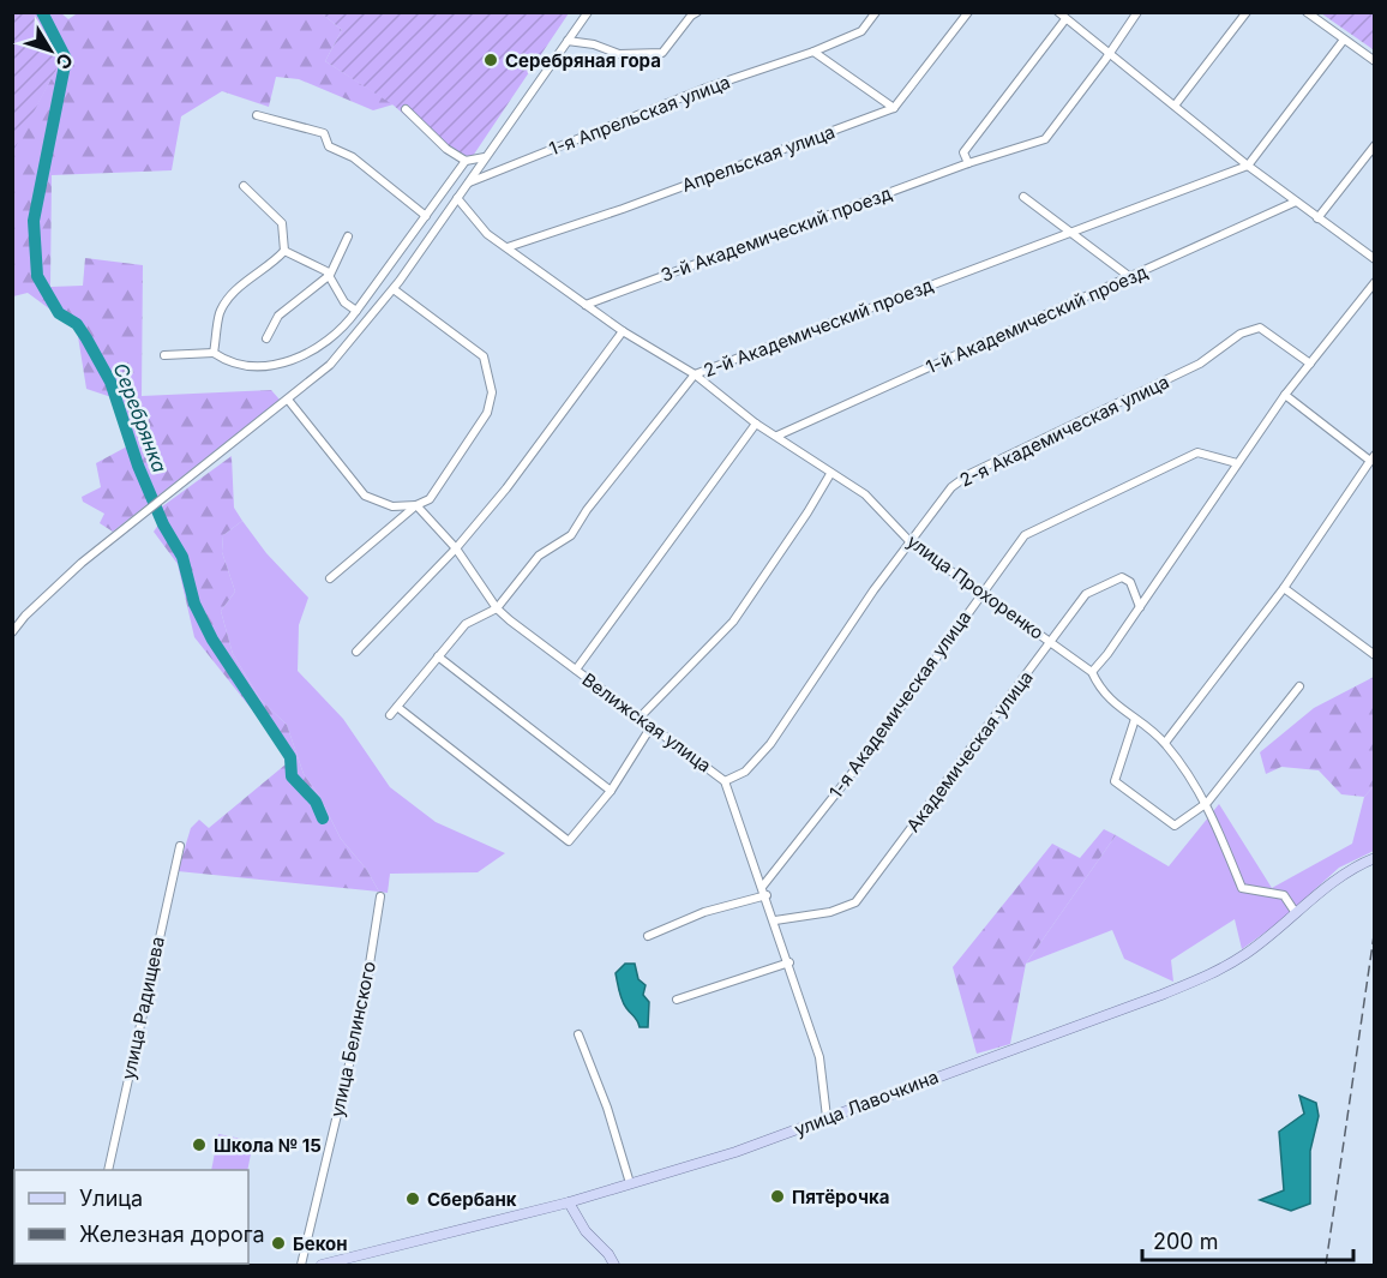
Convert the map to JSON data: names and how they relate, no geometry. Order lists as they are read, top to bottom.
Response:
{
  "streets": {
    "main road": ["улица Лавочкина"],
    "street": [
      "1-я Апрельская улица",
      "Апрельская улица",
      "3-й Академический проезд",
      "1-й Академический проезд",
      "2-й Академический проезд",
      "2-я Академическая улица",
      "улица Прохоренко",
      "1-я Академическая улица",
      "Велижская улица",
      "Академическая улица",
      "улица Радищева",
      "улица Белинского"
    ]
  },
  "crossings": [
    ["Апрельская улица", "улица Прохоренко"],
    ["3-й Академический проезд", "улица Прохоренко"],
    ["1-й Академический проезд", "улица Прохоренко"],
    ["2-й Академический проезд", "улица Прохоренко"],
    ["2-й Академический проезд", "Велижская улица"],
    ["2-я Академическая улица", "улица Прохоренко"],
    ["2-я Академическая улица", "Велижская улица"],
    ["улица Прохоренко", "1-я Академическая улица"],
    ["улица Прохоренко", "Академическая улица"],
    ["улица Прохоренко", "улица Лавочкина"],
    ["1-я Академическая улица", "Велижская улица"],
    ["Велижская улица", "Академическая улица"],
    ["Велижская улица", "улица Лавочкина"]
  ],
  "water": ["Серебрянка"],
  "places": [
    "Серебряная гора",
    "Школа № 15",
    "Пятёрочка",
    "Сбербанк",
    "Бекон"
  ],
  "legend": ["Улица", "Железная дорога"],
  "scale_bar": "200 m",
  "north": "bottom right"
}
